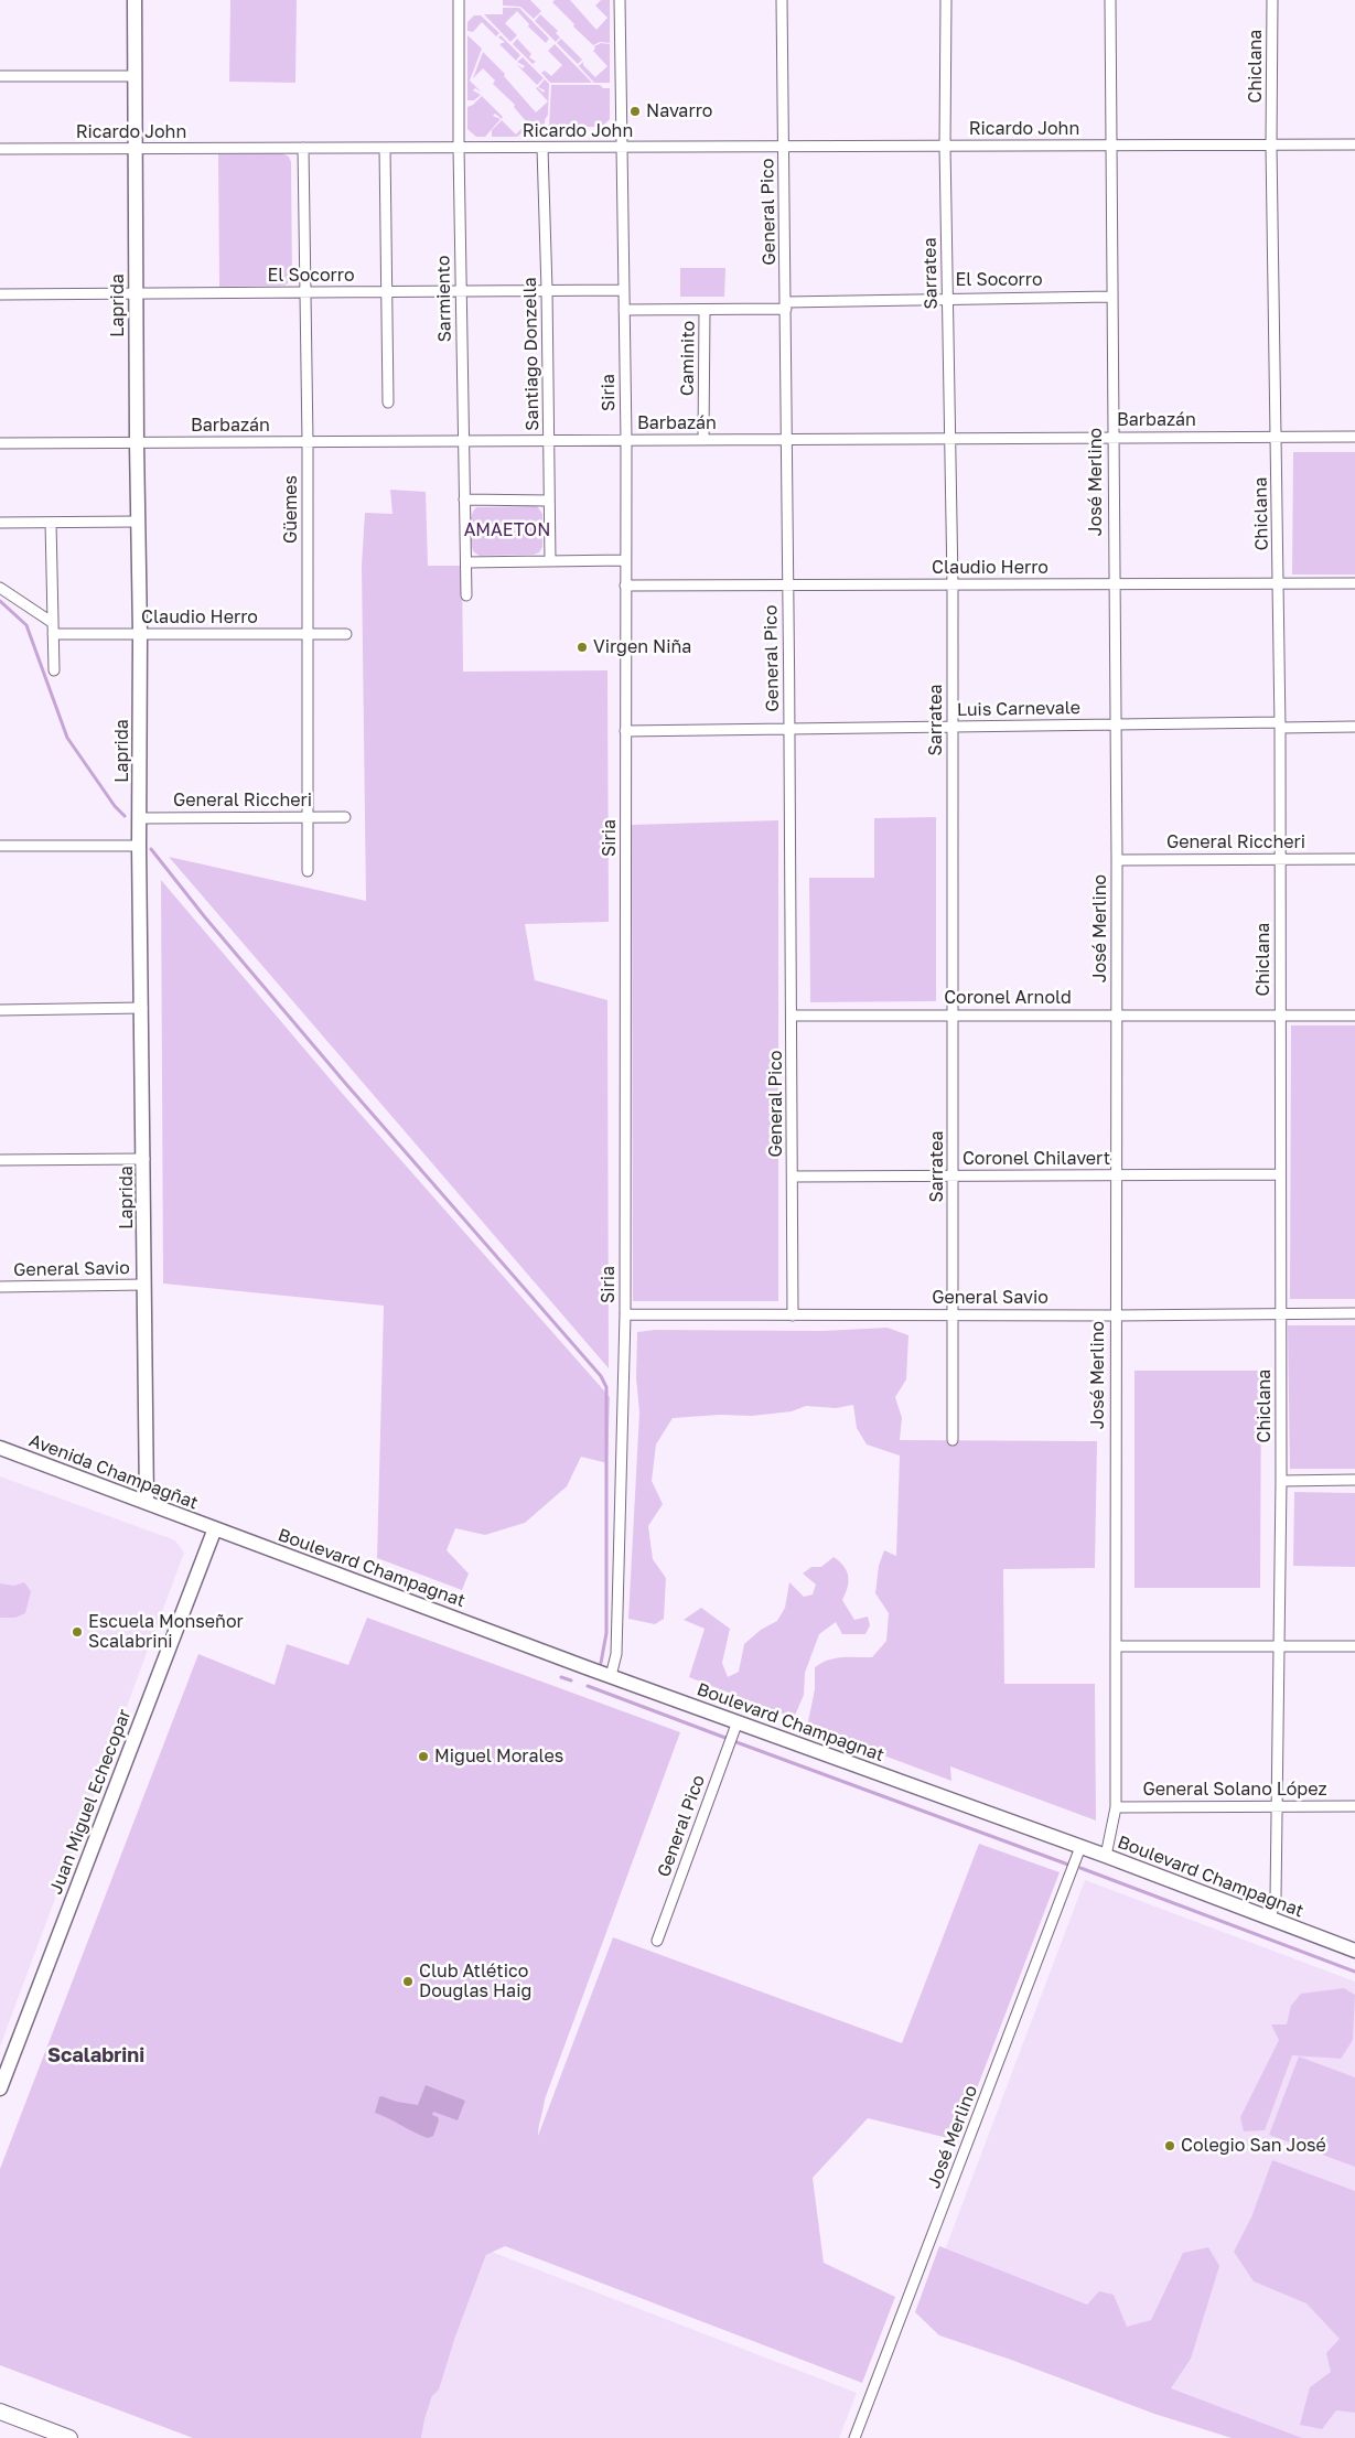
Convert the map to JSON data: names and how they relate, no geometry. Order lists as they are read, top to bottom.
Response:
{
  "streets": {
    "street": [
      "Chiclana",
      "Ricardo John",
      "General Pico",
      "Sarratea",
      "El Socorro",
      "Sarmiento",
      "Laprida",
      "Santiago Donzella",
      "Caminito",
      "Siria",
      "Barbazán",
      "José Merlino",
      "Güemes",
      "Claudio Herro",
      "Luis Carnevale",
      "General Riccheri",
      "Coronel Arnold",
      "Coronel Chilavert",
      "General Savio",
      "Avenida Champagñat",
      "Boulevard Champagnat",
      "General Solano López",
      "Juan Miguel Echecopar"
    ]
  },
  "crossings": [
    ["Chiclana", "Ricardo John"],
    ["Chiclana", "Barbazán"],
    ["Chiclana", "Claudio Herro"],
    ["Chiclana", "Luis Carnevale"],
    ["Chiclana", "General Riccheri"],
    ["Chiclana", "Coronel Arnold"],
    ["Chiclana", "Coronel Chilavert"],
    ["Chiclana", "General Savio"],
    ["Chiclana", "Boulevard Champagnat"],
    ["Chiclana", "General Solano López"],
    ["Ricardo John", "General Pico"],
    ["Ricardo John", "Sarratea"],
    ["Ricardo John", "Sarmiento"],
    ["Ricardo John", "Laprida"],
    ["Ricardo John", "Santiago Donzella"],
    ["Ricardo John", "Siria"],
    ["Ricardo John", "José Merlino"],
    ["Ricardo John", "Güemes"],
    ["General Pico", "El Socorro"],
    ["General Pico", "Barbazán"],
    ["General Pico", "Claudio Herro"],
    ["General Pico", "Luis Carnevale"],
    ["General Pico", "Coronel Arnold"],
    ["General Pico", "Coronel Chilavert"],
    ["General Pico", "General Savio"],
    ["General Pico", "Boulevard Champagnat"],
    ["Sarratea", "El Socorro"],
    ["Sarratea", "Barbazán"],
    ["Sarratea", "Claudio Herro"],
    ["Sarratea", "Luis Carnevale"],
    ["Sarratea", "Coronel Arnold"],
    ["Sarratea", "Coronel Chilavert"],
    ["Sarratea", "General Savio"],
    ["El Socorro", "Sarmiento"],
    ["El Socorro", "Laprida"],
    ["El Socorro", "Santiago Donzella"],
    ["El Socorro", "Caminito"],
    ["El Socorro", "Siria"],
    ["El Socorro", "José Merlino"],
    ["El Socorro", "Güemes"],
    ["Sarmiento", "Barbazán"],
    ["Laprida", "Barbazán"],
    ["Laprida", "Claudio Herro"],
    ["Laprida", "General Riccheri"],
    ["Laprida", "General Savio"],
    ["Laprida", "Avenida Champagñat"],
    ["Santiago Donzella", "Barbazán"],
    ["Caminito", "Barbazán"],
    ["Siria", "Barbazán"],
    ["Siria", "Claudio Herro"],
    ["Siria", "Luis Carnevale"],
    ["Siria", "General Savio"],
    ["Siria", "Boulevard Champagnat"],
    ["Barbazán", "José Merlino"],
    ["Barbazán", "Güemes"],
    ["José Merlino", "Claudio Herro"],
    ["José Merlino", "Luis Carnevale"],
    ["José Merlino", "General Riccheri"],
    ["José Merlino", "Coronel Arnold"],
    ["José Merlino", "Coronel Chilavert"],
    ["José Merlino", "General Savio"],
    ["José Merlino", "Boulevard Champagnat"],
    ["José Merlino", "General Solano López"],
    ["Güemes", "Claudio Herro"],
    ["Güemes", "General Riccheri"],
    ["Avenida Champagñat", "Boulevard Champagnat"],
    ["Avenida Champagñat", "Juan Miguel Echecopar"],
    ["Boulevard Champagnat", "Juan Miguel Echecopar"]
  ],
  "districts": ["Scalabrini"],
  "parks": ["AMAETON"],
  "places": [
    "Navarro",
    "Virgen Niña",
    "Escuela Monseñor Scalabrini",
    "Miguel Morales",
    "Club Atlético Douglas Haig",
    "Colegio San José"
  ]
}
